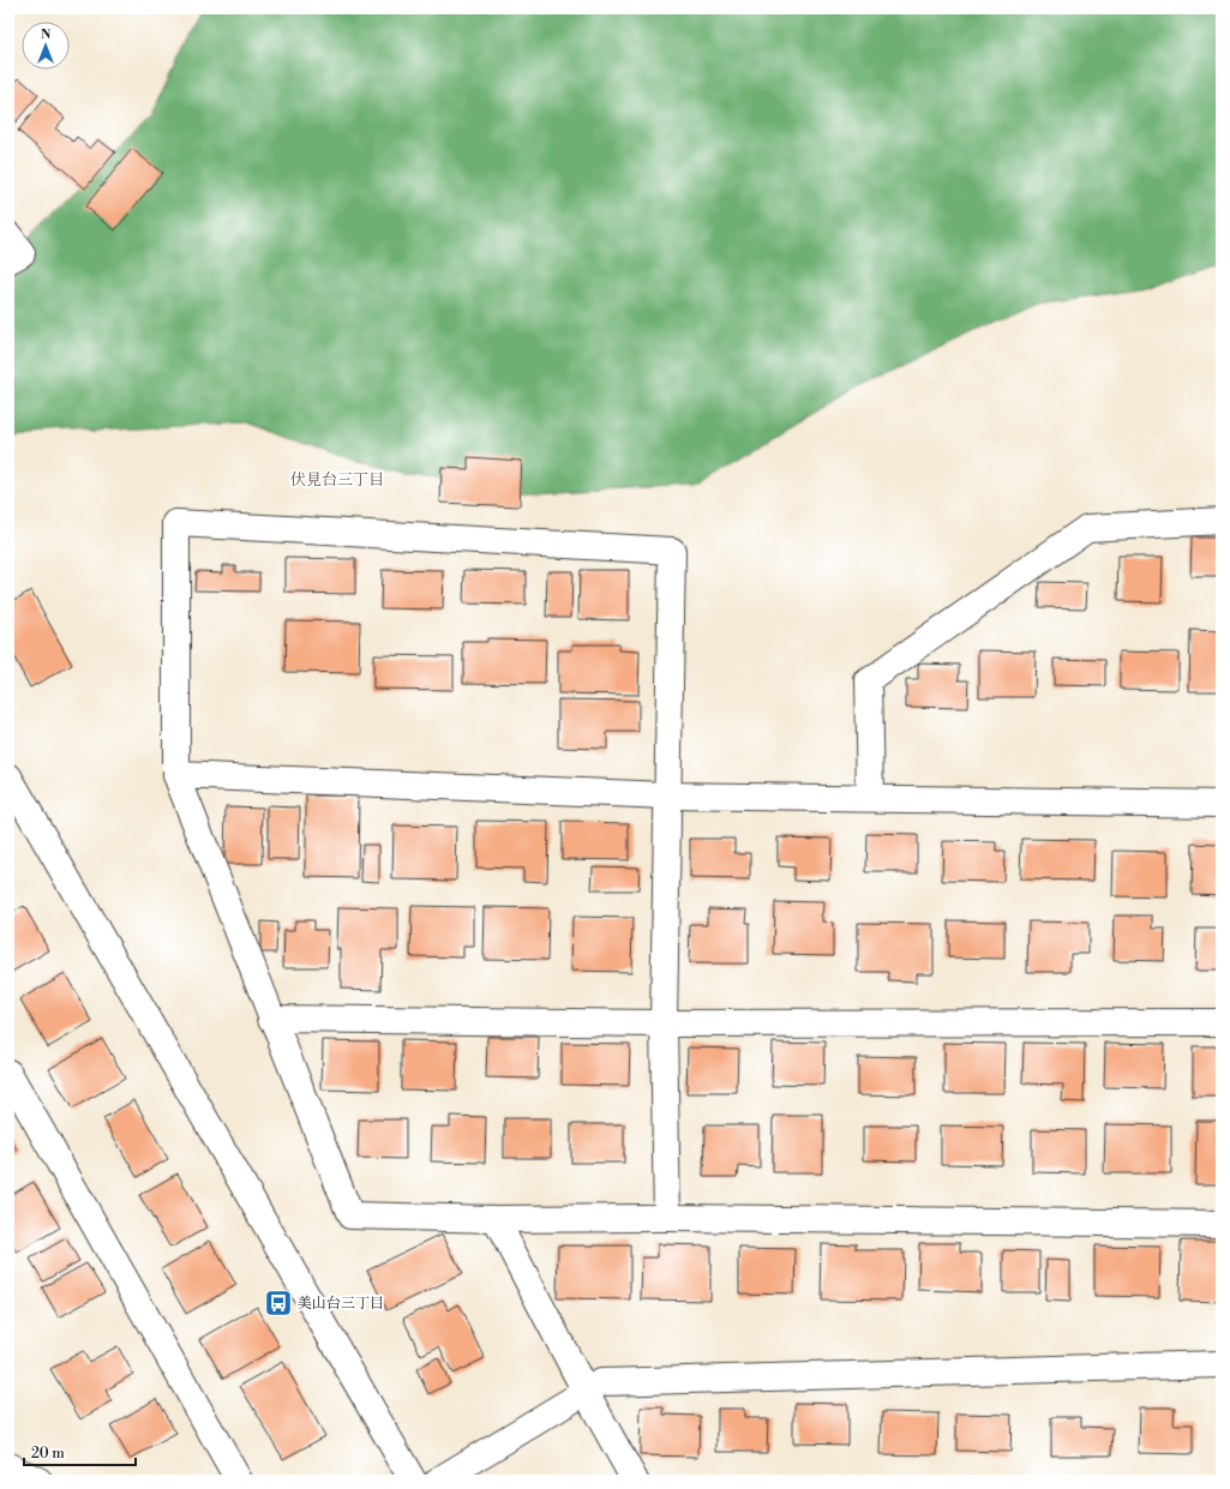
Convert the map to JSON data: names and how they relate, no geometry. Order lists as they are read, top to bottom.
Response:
{
  "districts": ["伏見台三丁目"],
  "places": {
    "bus stop": ["美山台三丁目"]
  },
  "scale_bar": "20 m",
  "north": "top"
}
